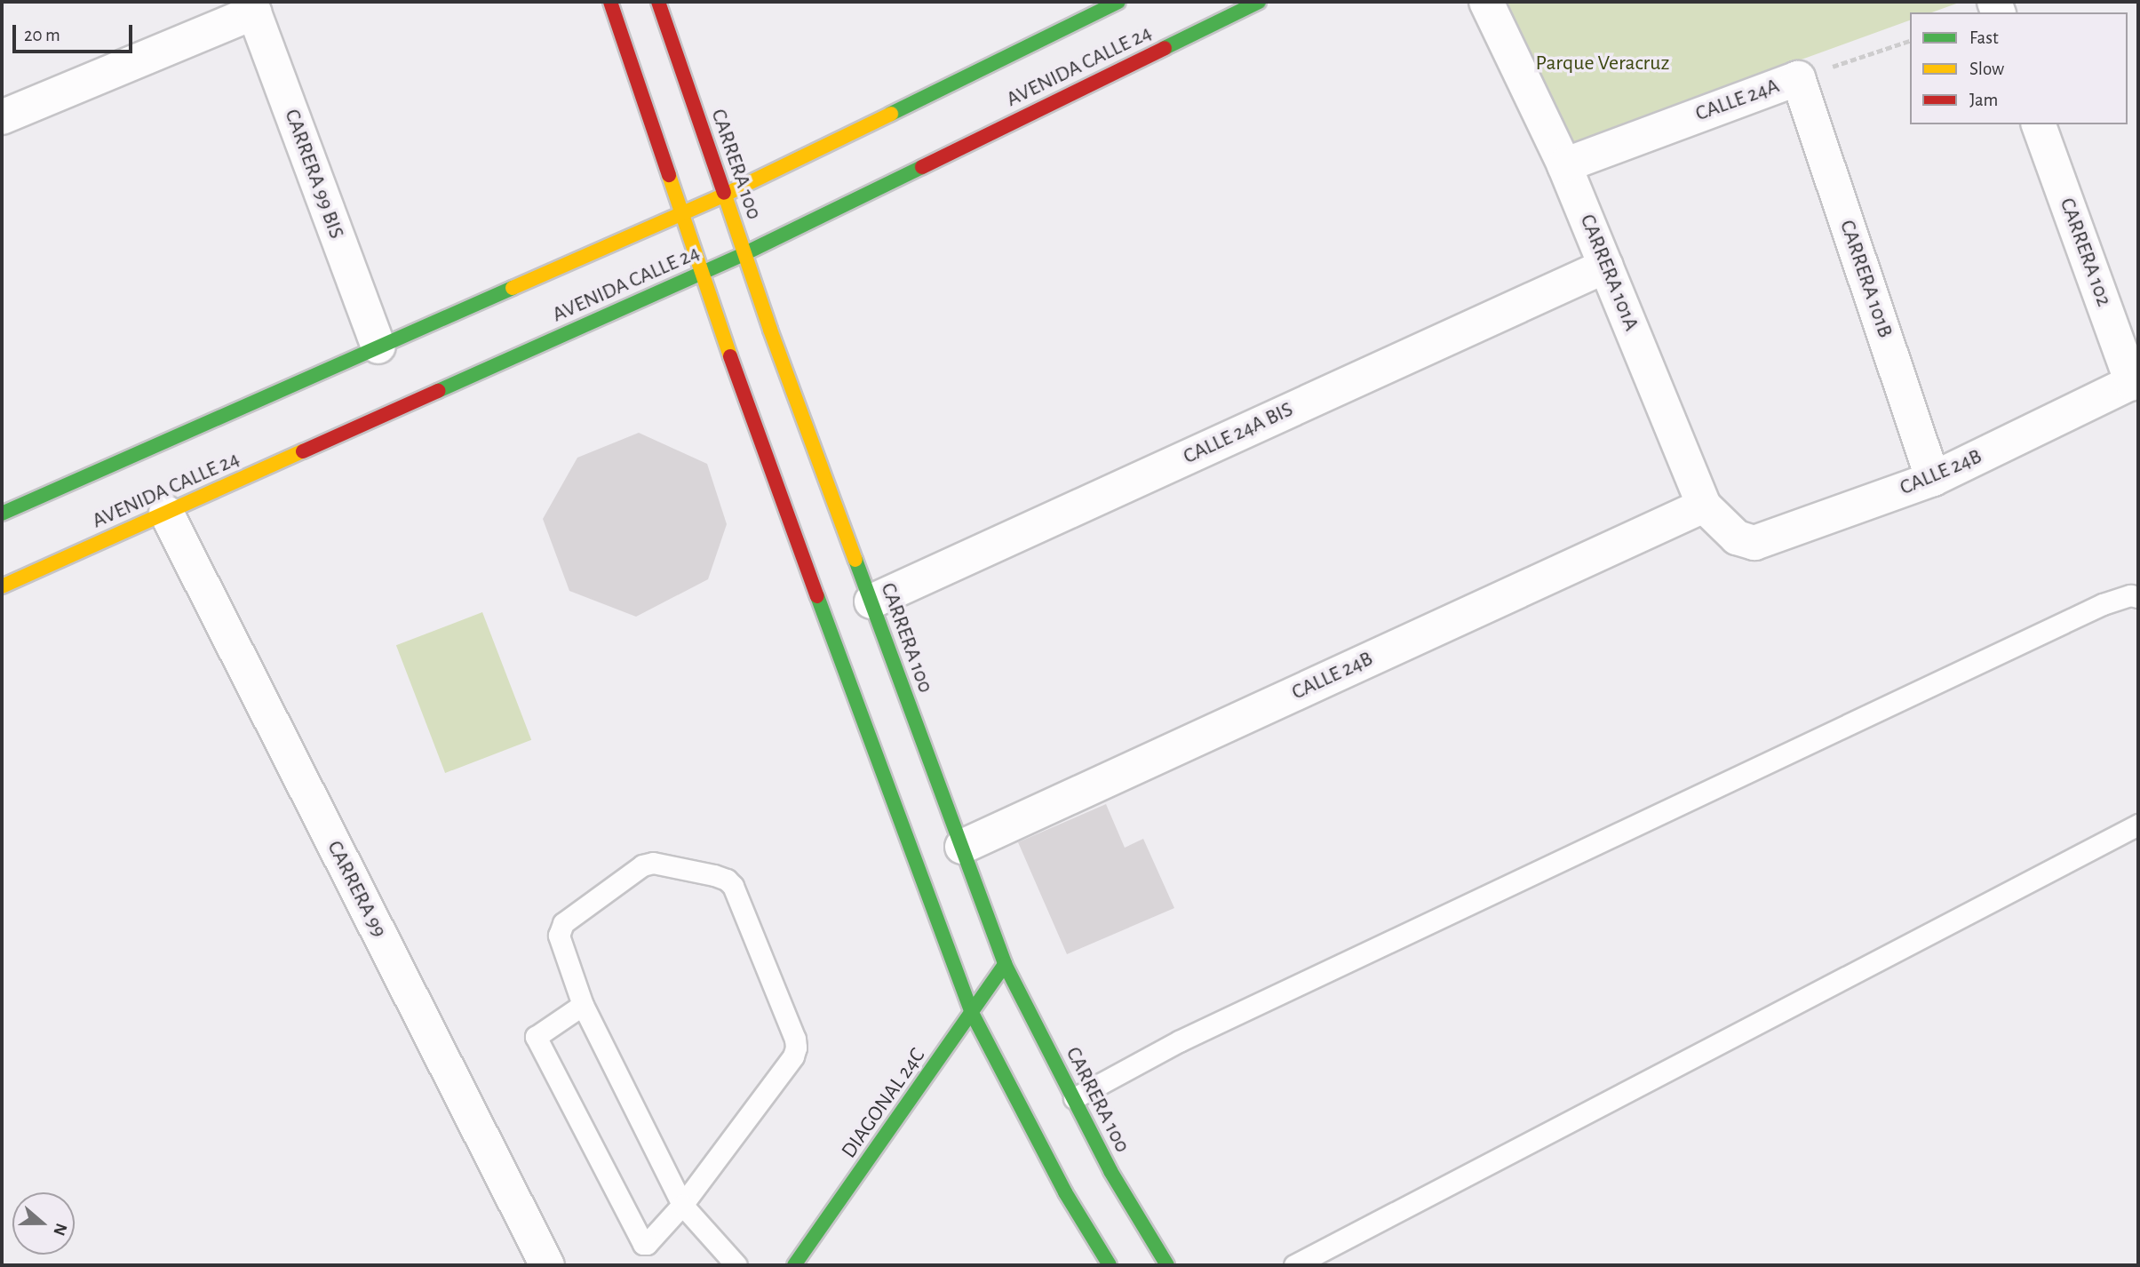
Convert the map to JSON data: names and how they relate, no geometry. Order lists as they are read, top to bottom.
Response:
{
  "streets": {
    "main road": ["AVENIDA CALLE 24", "CARRERA 100", "DIAGONAL 24C"],
    "street": [
      "CALLE 24A",
      "CARRERA 99 BIS",
      "CARRERA 102",
      "CARRERA 101A",
      "CARRERA 101B",
      "CALLE 24A BIS",
      "CALLE 24B",
      "CARRERA 99"
    ]
  },
  "crossings": [
    ["AVENIDA CALLE 24", "CARRERA 100"],
    ["AVENIDA CALLE 24", "CARRERA 99 BIS"],
    ["AVENIDA CALLE 24", "CARRERA 99"],
    ["CALLE 24A", "CARRERA 101A"],
    ["CALLE 24A", "CARRERA 101B"],
    ["CARRERA 100", "CALLE 24A BIS"],
    ["CARRERA 100", "CALLE 24B"],
    ["CARRERA 100", "DIAGONAL 24C"],
    ["CARRERA 102", "CALLE 24B"],
    ["CARRERA 101A", "CALLE 24A BIS"],
    ["CARRERA 101A", "CALLE 24B"],
    ["CARRERA 101B", "CALLE 24B"]
  ],
  "parks": ["Parque Veracruz"],
  "legend": ["Fast", "Slow", "Jam"],
  "scale_bar": "20 m",
  "north": "right"
}
